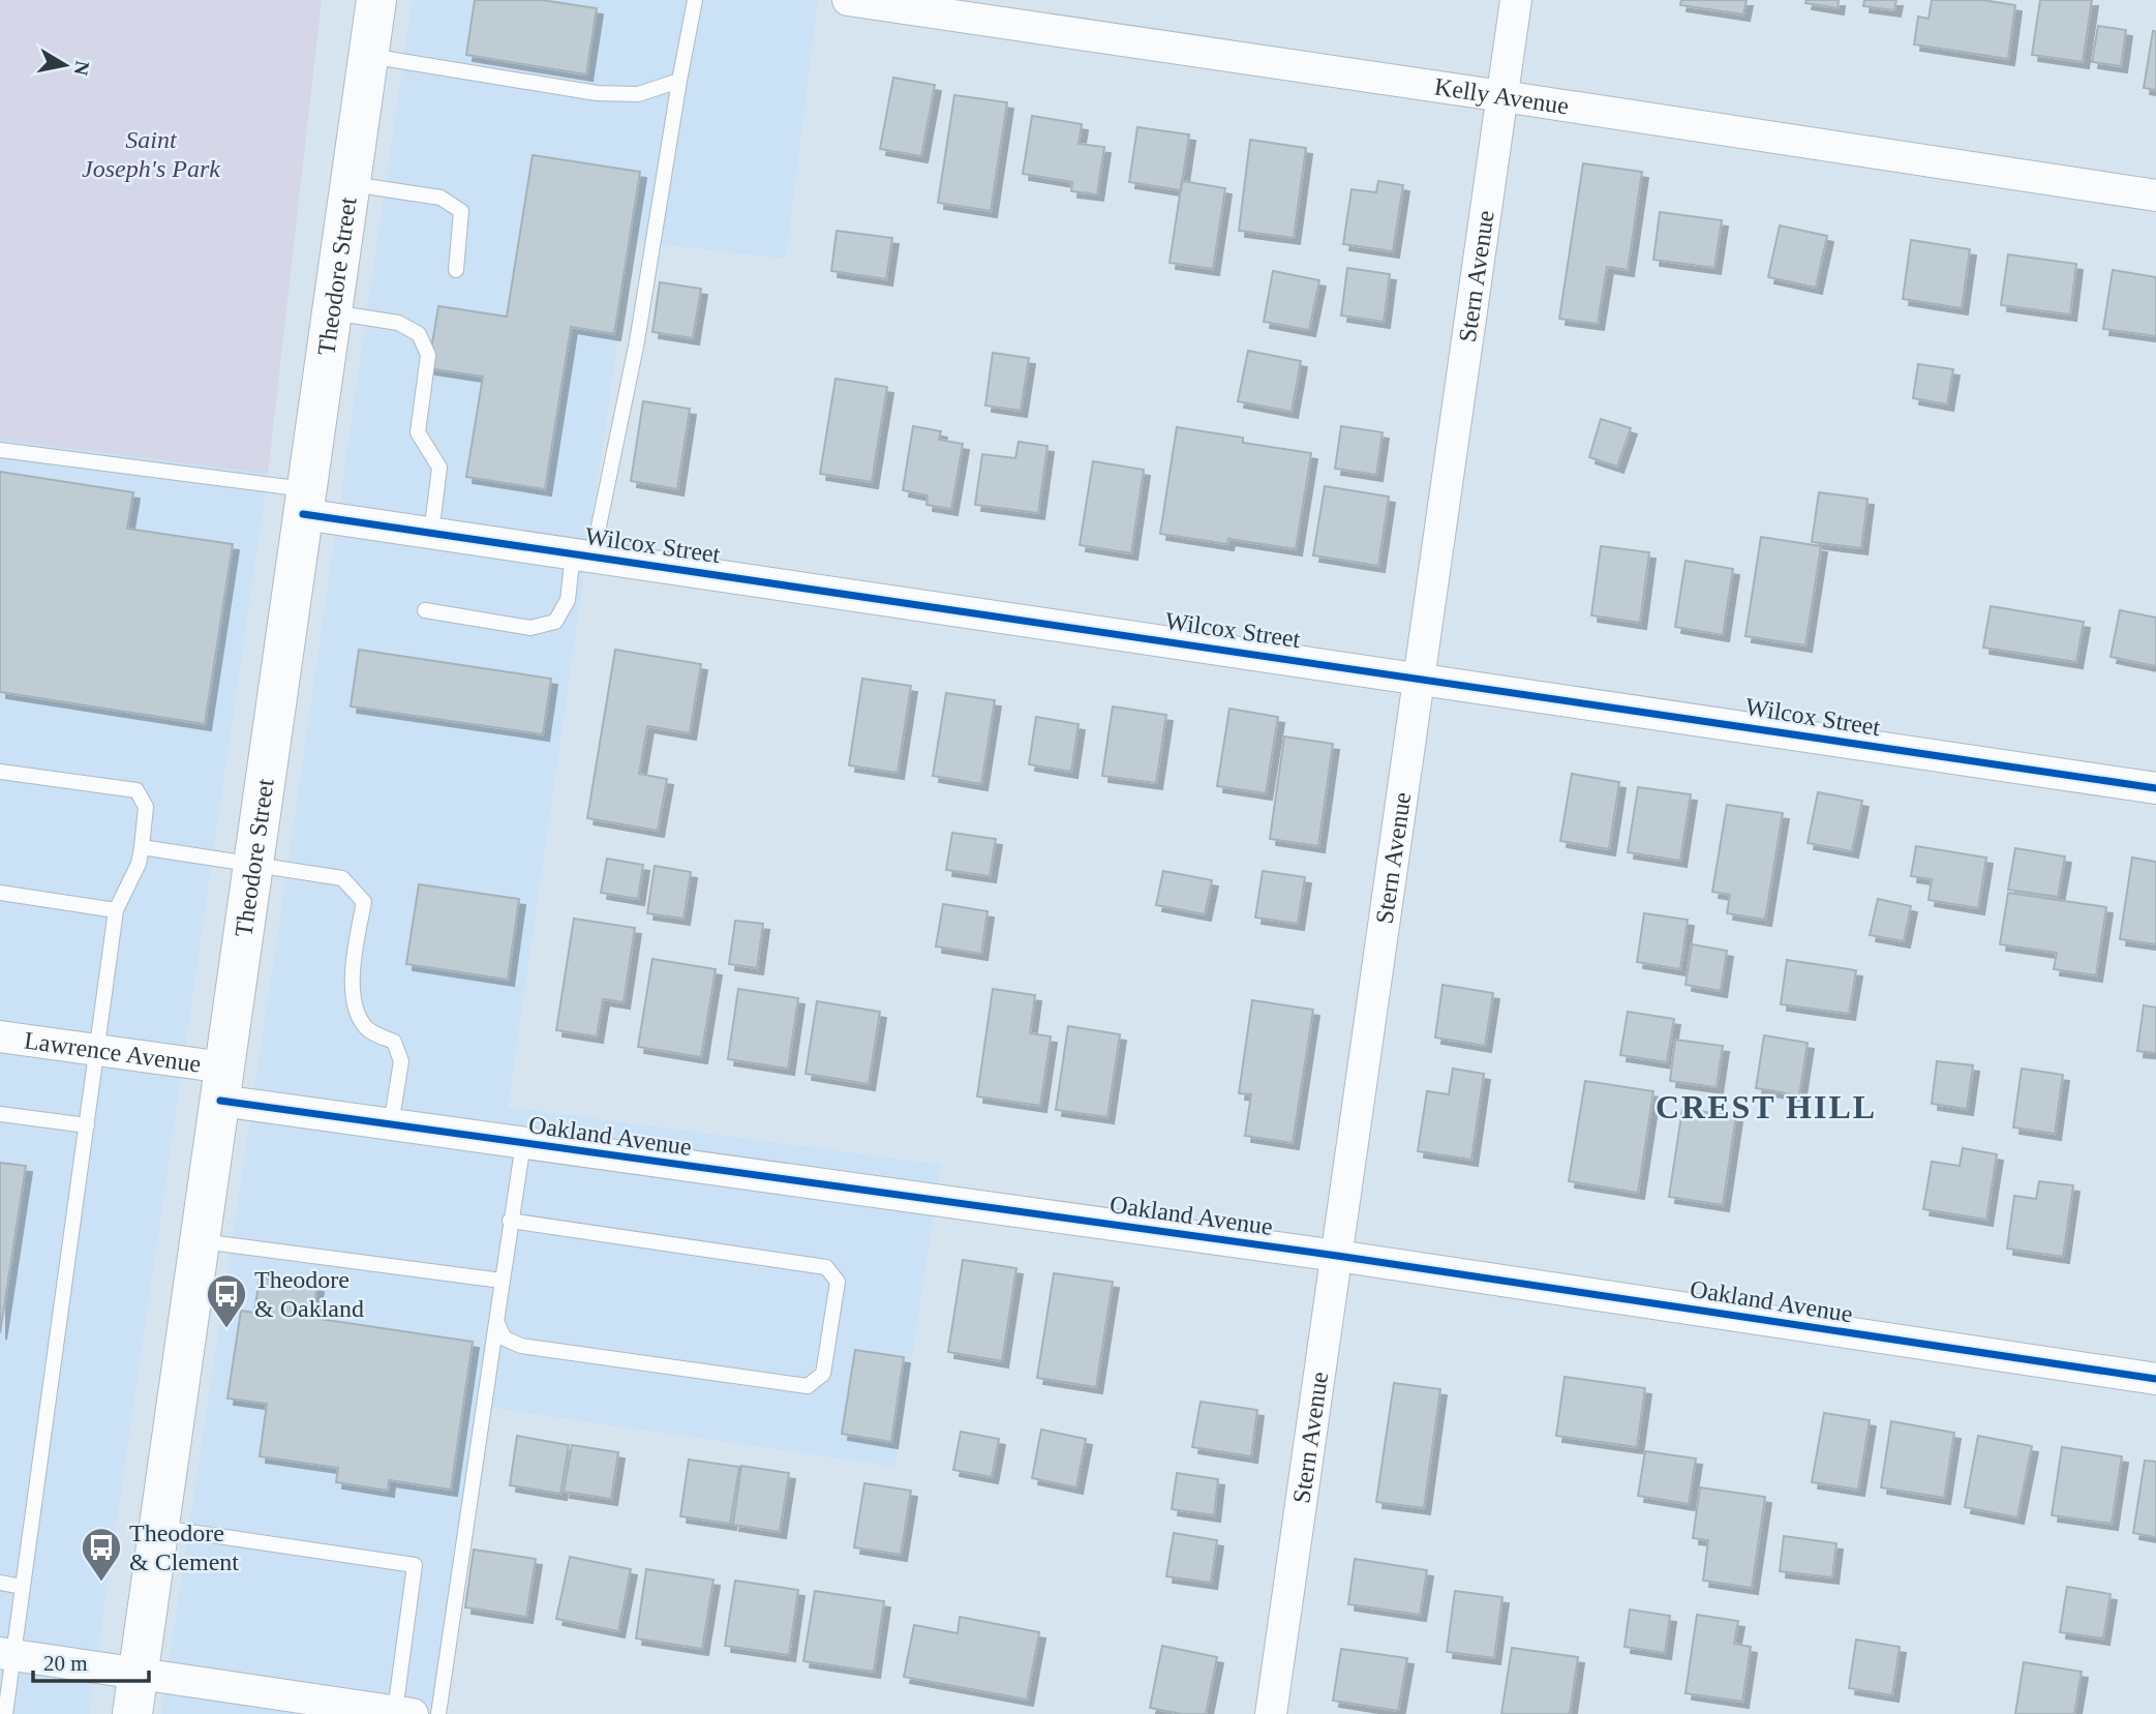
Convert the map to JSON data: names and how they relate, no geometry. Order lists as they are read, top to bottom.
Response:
{
  "streets": {
    "main road": ["Theodore Street"],
    "street": [
      "Kelly Avenue",
      "Stern Avenue",
      "Wilcox Street",
      "Lawrence Avenue",
      "Oakland Avenue"
    ]
  },
  "crossings": [
    ["Kelly Avenue", "Stern Avenue"],
    ["Theodore Street", "Wilcox Street"],
    ["Theodore Street", "Lawrence Avenue"],
    ["Theodore Street", "Oakland Avenue"],
    ["Stern Avenue", "Wilcox Street"],
    ["Stern Avenue", "Oakland Avenue"],
    ["Lawrence Avenue", "Oakland Avenue"]
  ],
  "districts": ["CREST HILL"],
  "parks": ["Saint Joseph's Park"],
  "places": {
    "bus stop": ["Theodore & Oakland", "Theodore & Clement"]
  },
  "scale_bar": "20 m",
  "north": "right"
}
